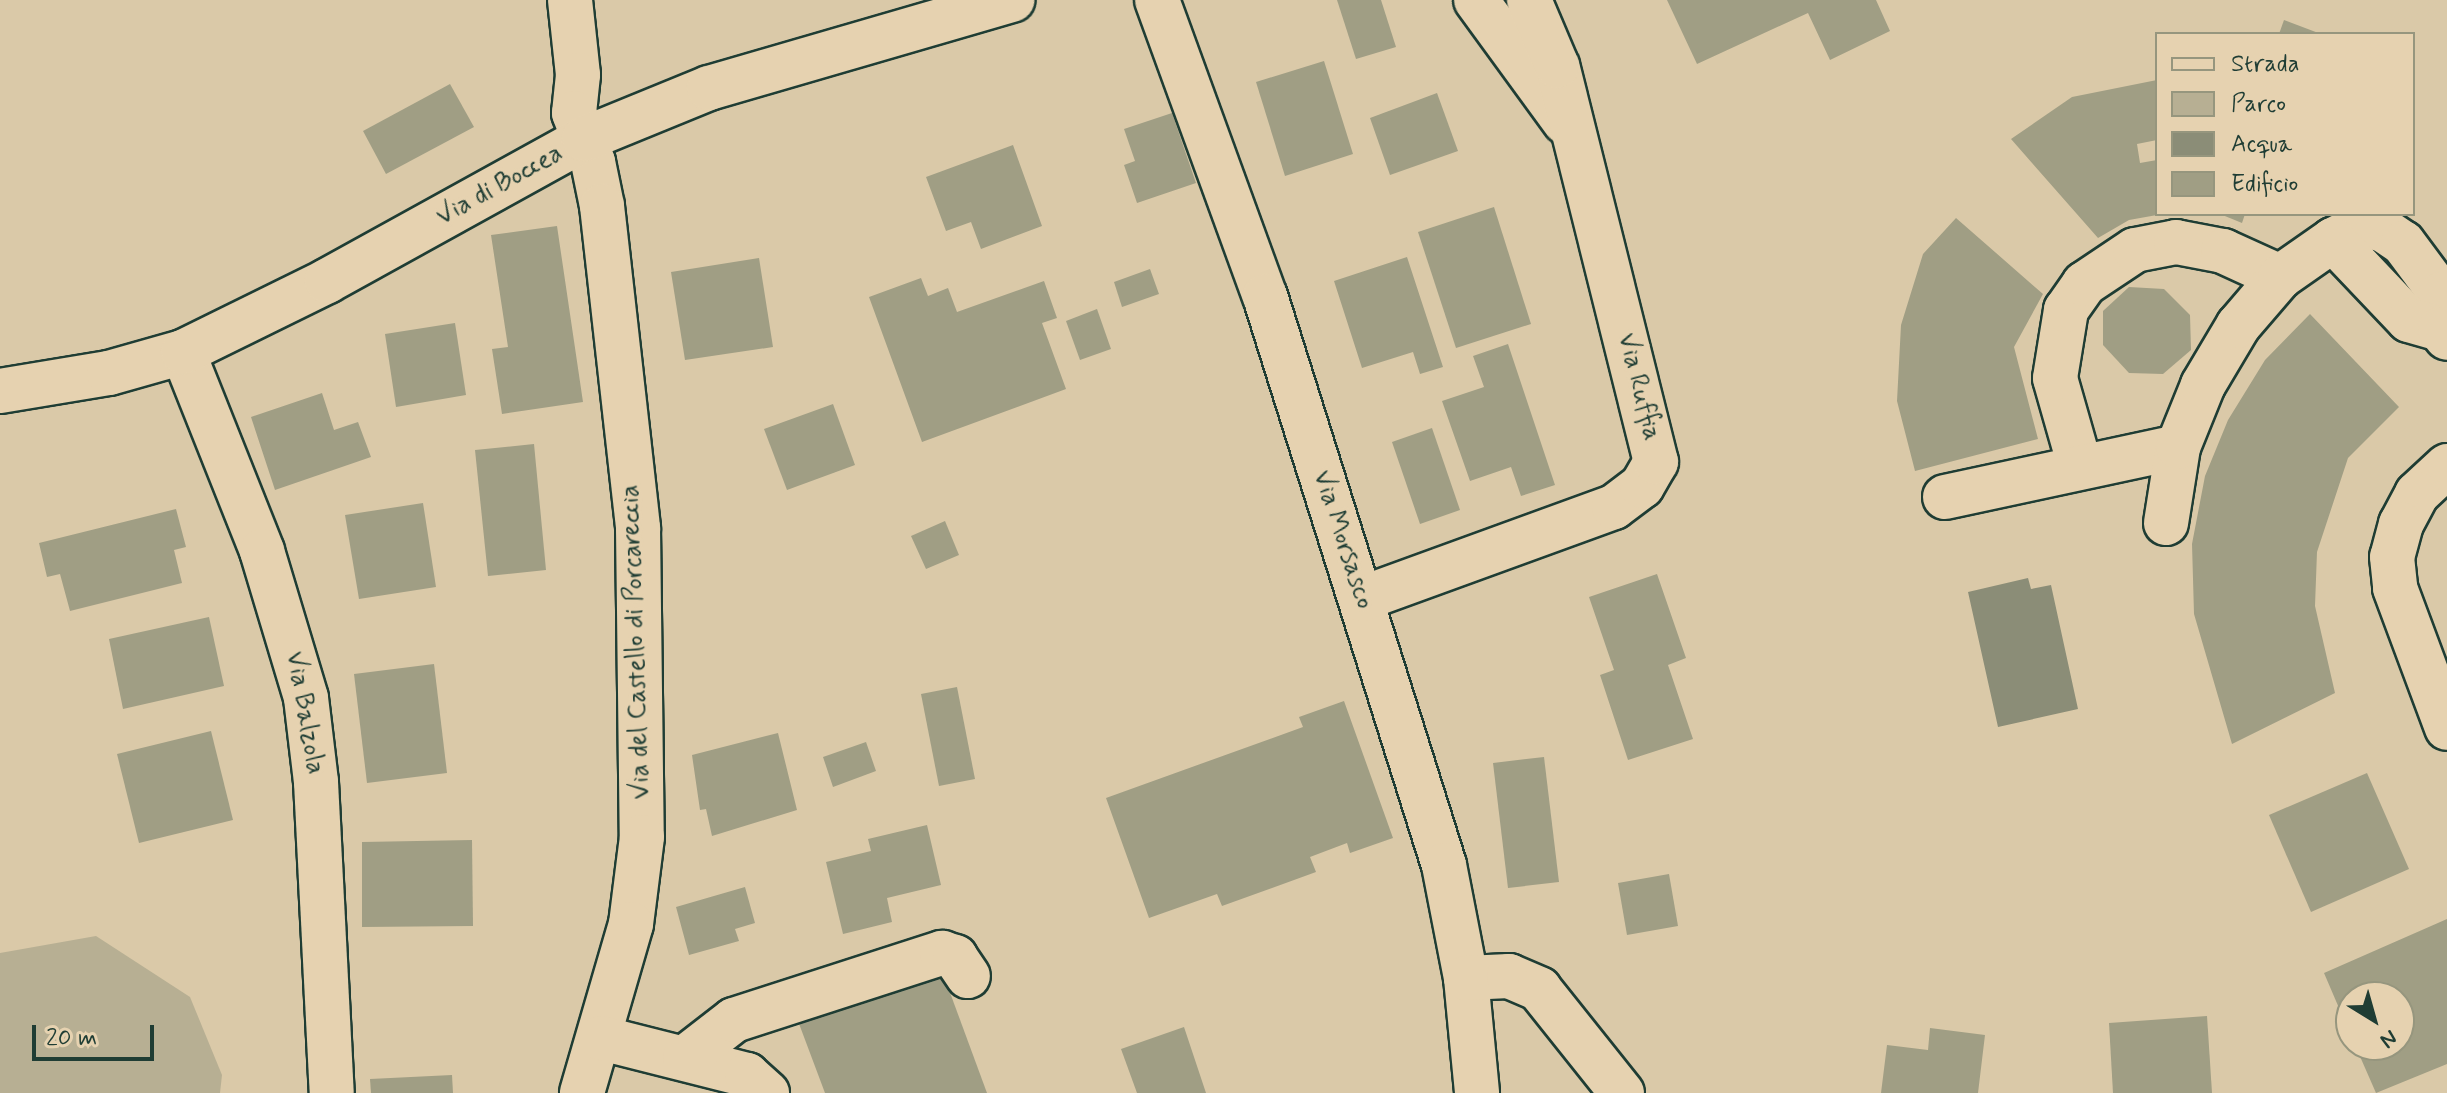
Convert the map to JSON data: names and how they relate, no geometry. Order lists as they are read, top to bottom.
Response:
{
  "streets": {
    "street": [
      "Via di Boccea",
      "Via Ruffia",
      "Via Morsasco",
      "Via del Castello di Porcareccia",
      "Via Balzola"
    ]
  },
  "crossings": [
    ["Via di Boccea", "Via del Castello di Porcareccia"],
    ["Via di Boccea", "Via Balzola"],
    ["Via Ruffia", "Via Morsasco"]
  ],
  "legend": [
    "Strada",
    "Parco",
    "Acqua",
    "Edificio"
  ],
  "scale_bar": "20 m",
  "north": "bottom right"
}
